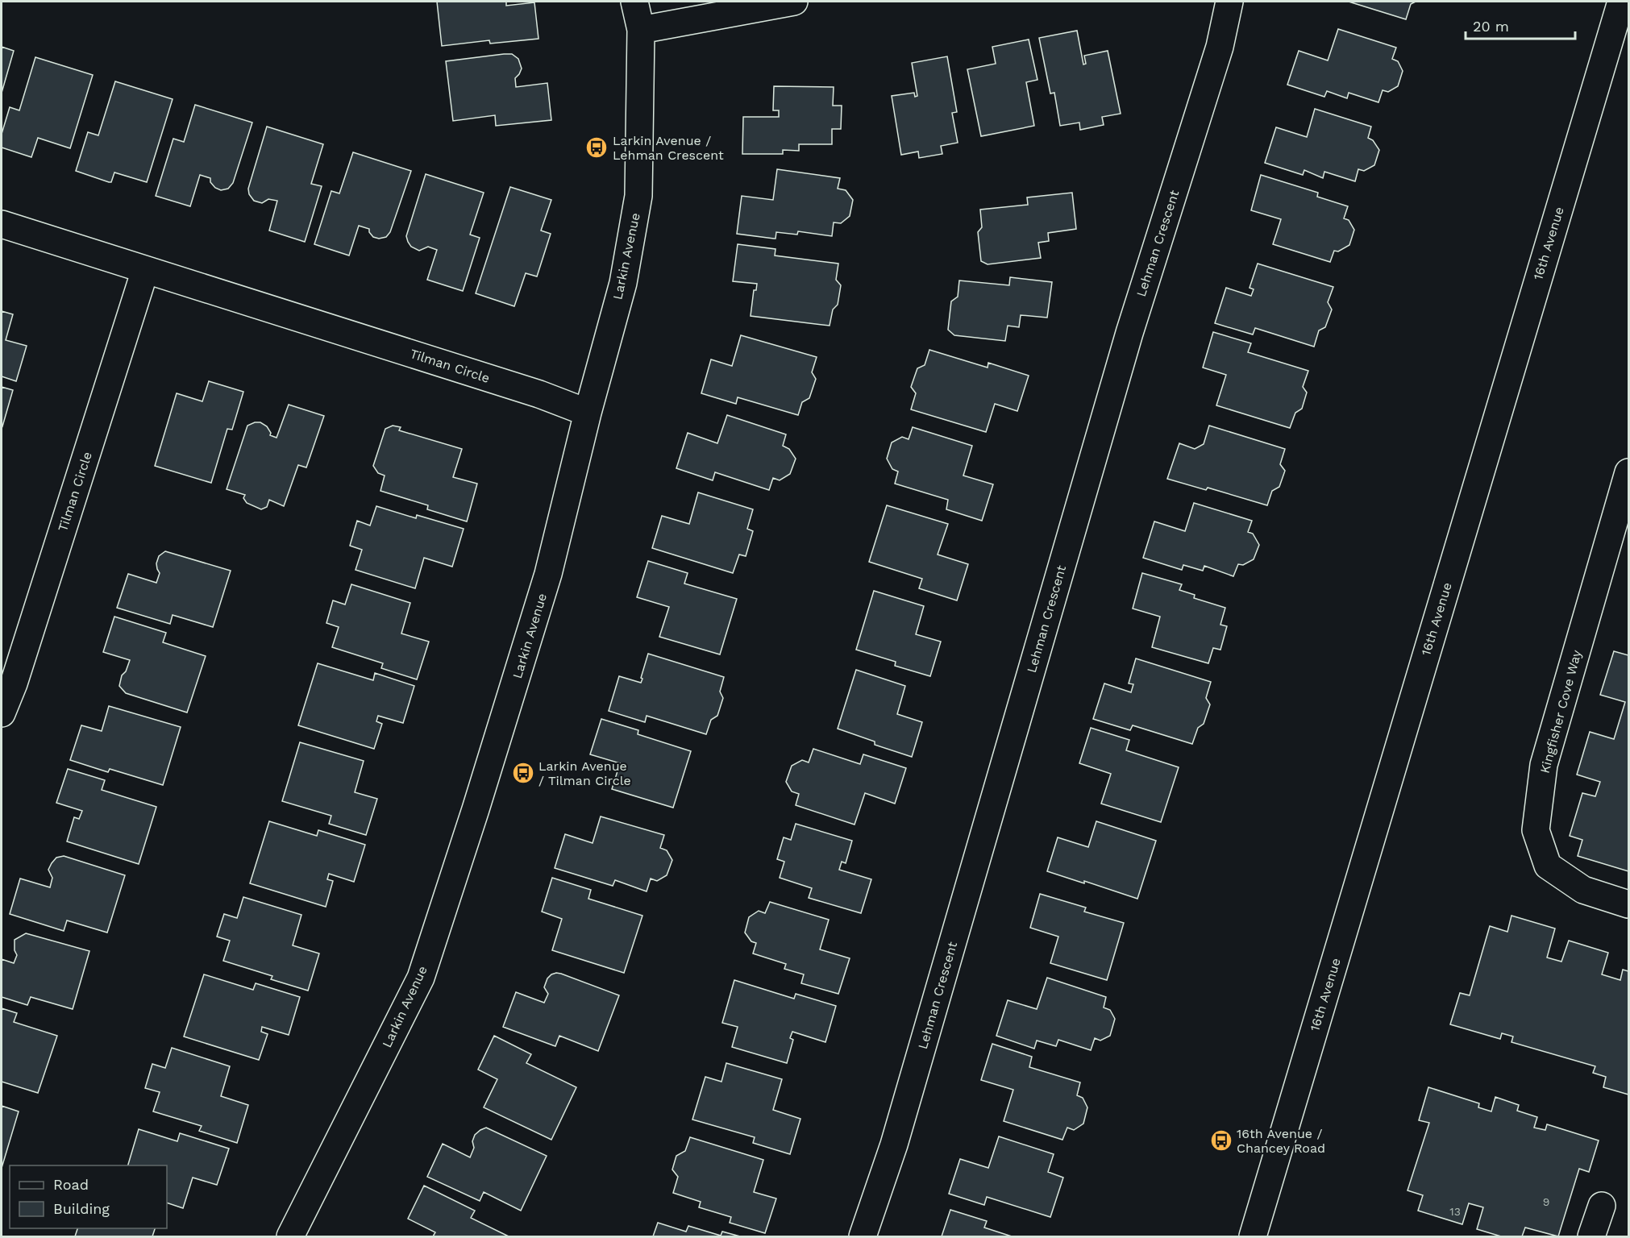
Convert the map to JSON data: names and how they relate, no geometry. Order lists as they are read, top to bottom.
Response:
{
  "streets": {
    "street": [
      "Lehman Crescent",
      "16th Avenue",
      "Larkin Avenue",
      "Tilman Circle",
      "Kingfisher Cove Way"
    ]
  },
  "crossings": [
    ["Larkin Avenue", "Tilman Circle"]
  ],
  "places": {
    "bus stop": ["Larkin Avenue / Lehman Crescent", "Larkin Avenue / Tilman Circle", "16th Avenue / Chancey Road"]
  },
  "house_numbers": ["9", "13"],
  "legend": ["Road", "Building"],
  "scale_bar": "20 m"
}
